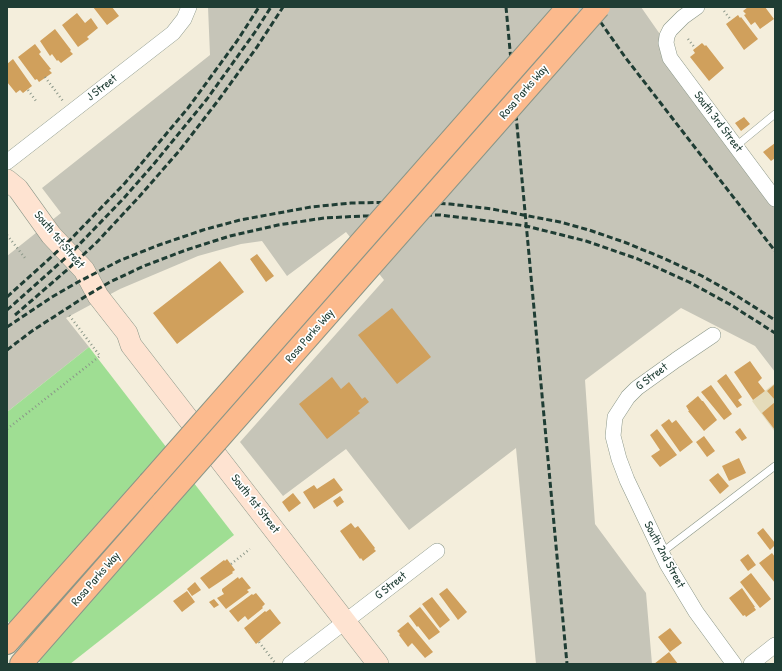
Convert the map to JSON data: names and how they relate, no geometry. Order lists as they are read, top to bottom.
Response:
{
  "streets": {
    "highway": ["Rosa Parks Way"],
    "street": [
      "J Street",
      "South 3rd Street",
      "South 1st Street",
      "G Street",
      "South 2nd Street"
    ]
  },
  "crossings": [
    ["South 1st Street", "G Street"],
    ["G Street", "South 2nd Street"]
  ]
}
